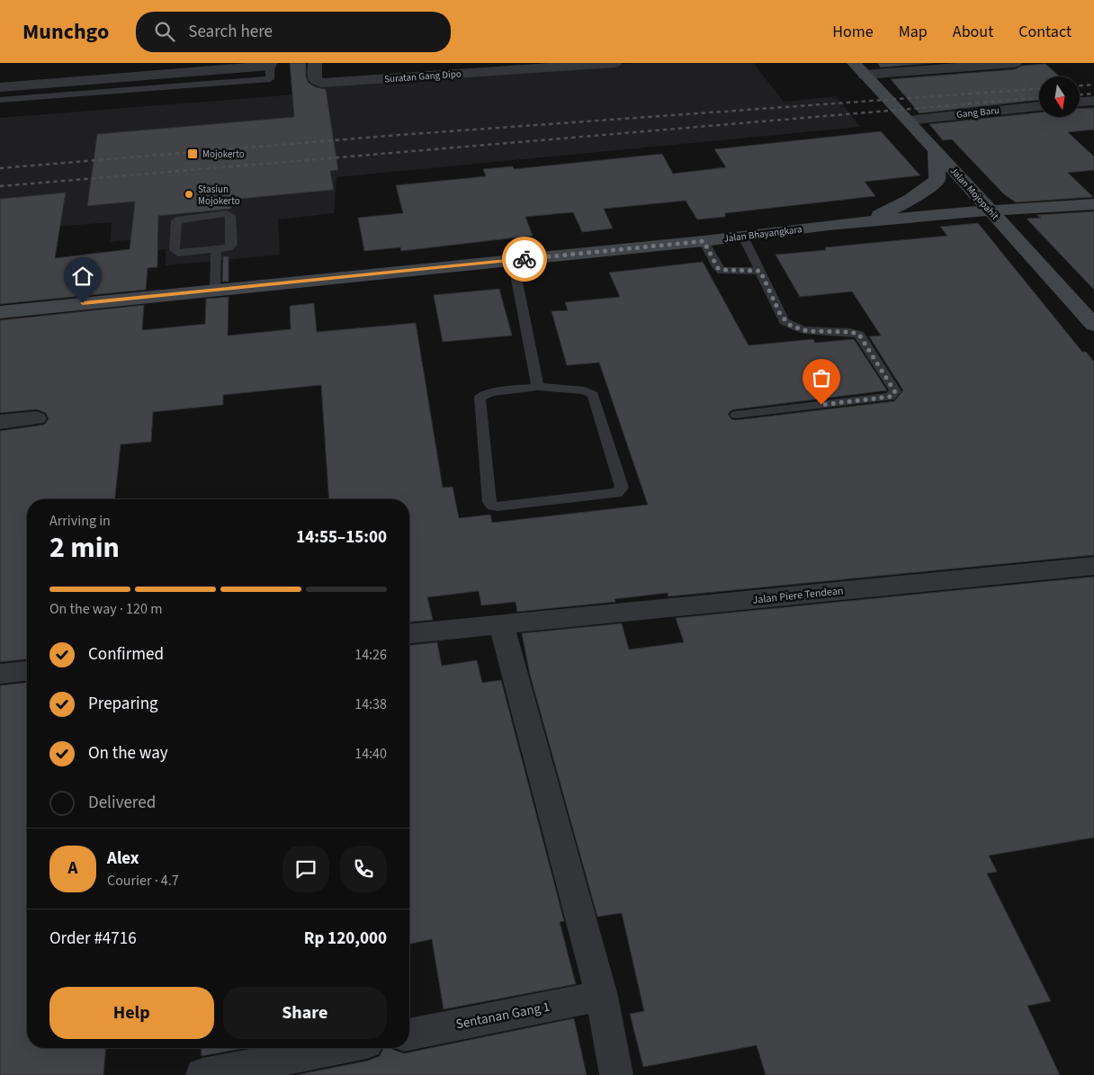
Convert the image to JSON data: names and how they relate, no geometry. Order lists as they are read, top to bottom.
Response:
{
  "streets": {
    "main road": ["Jalan Mojopahit", "Jalan Bhayangkara"],
    "street": [
      "Suratan Gang Dipo",
      "Gang Baru",
      "Jalan Piere Tendean",
      "Sentanan Gang 1"
    ]
  },
  "crossings": [
    ["Gang Baru", "Jalan Mojopahit"],
    ["Jalan Mojopahit", "Jalan Bhayangkara"]
  ],
  "places": {
    "transit": ["Mojokerto"],
    "other": ["Stasiun Mojokerto"]
  },
  "north": "bottom",
  "page": {
    "header": "Munchgo",
    "search": "Search here",
    "nav": [
      "Home",
      "Map",
      "About",
      "Contact"
    ],
    "heading": ["2 min", "Arriving in", "14:55–15:00"],
    "panel": [
      "Alex",
      "Courier · 4.7",
      "Order #4716",
      "Rp 120,000"
    ],
    "bar": "On the way · 120 m",
    "list": [
      ["Confirmed", "14:26"],
      ["Preparing", "14:38"],
      ["On the way", "14:40"],
      "Delivered"
    ],
    "round": "A",
    "buttons": ["Help", "Share"]
  }
}
